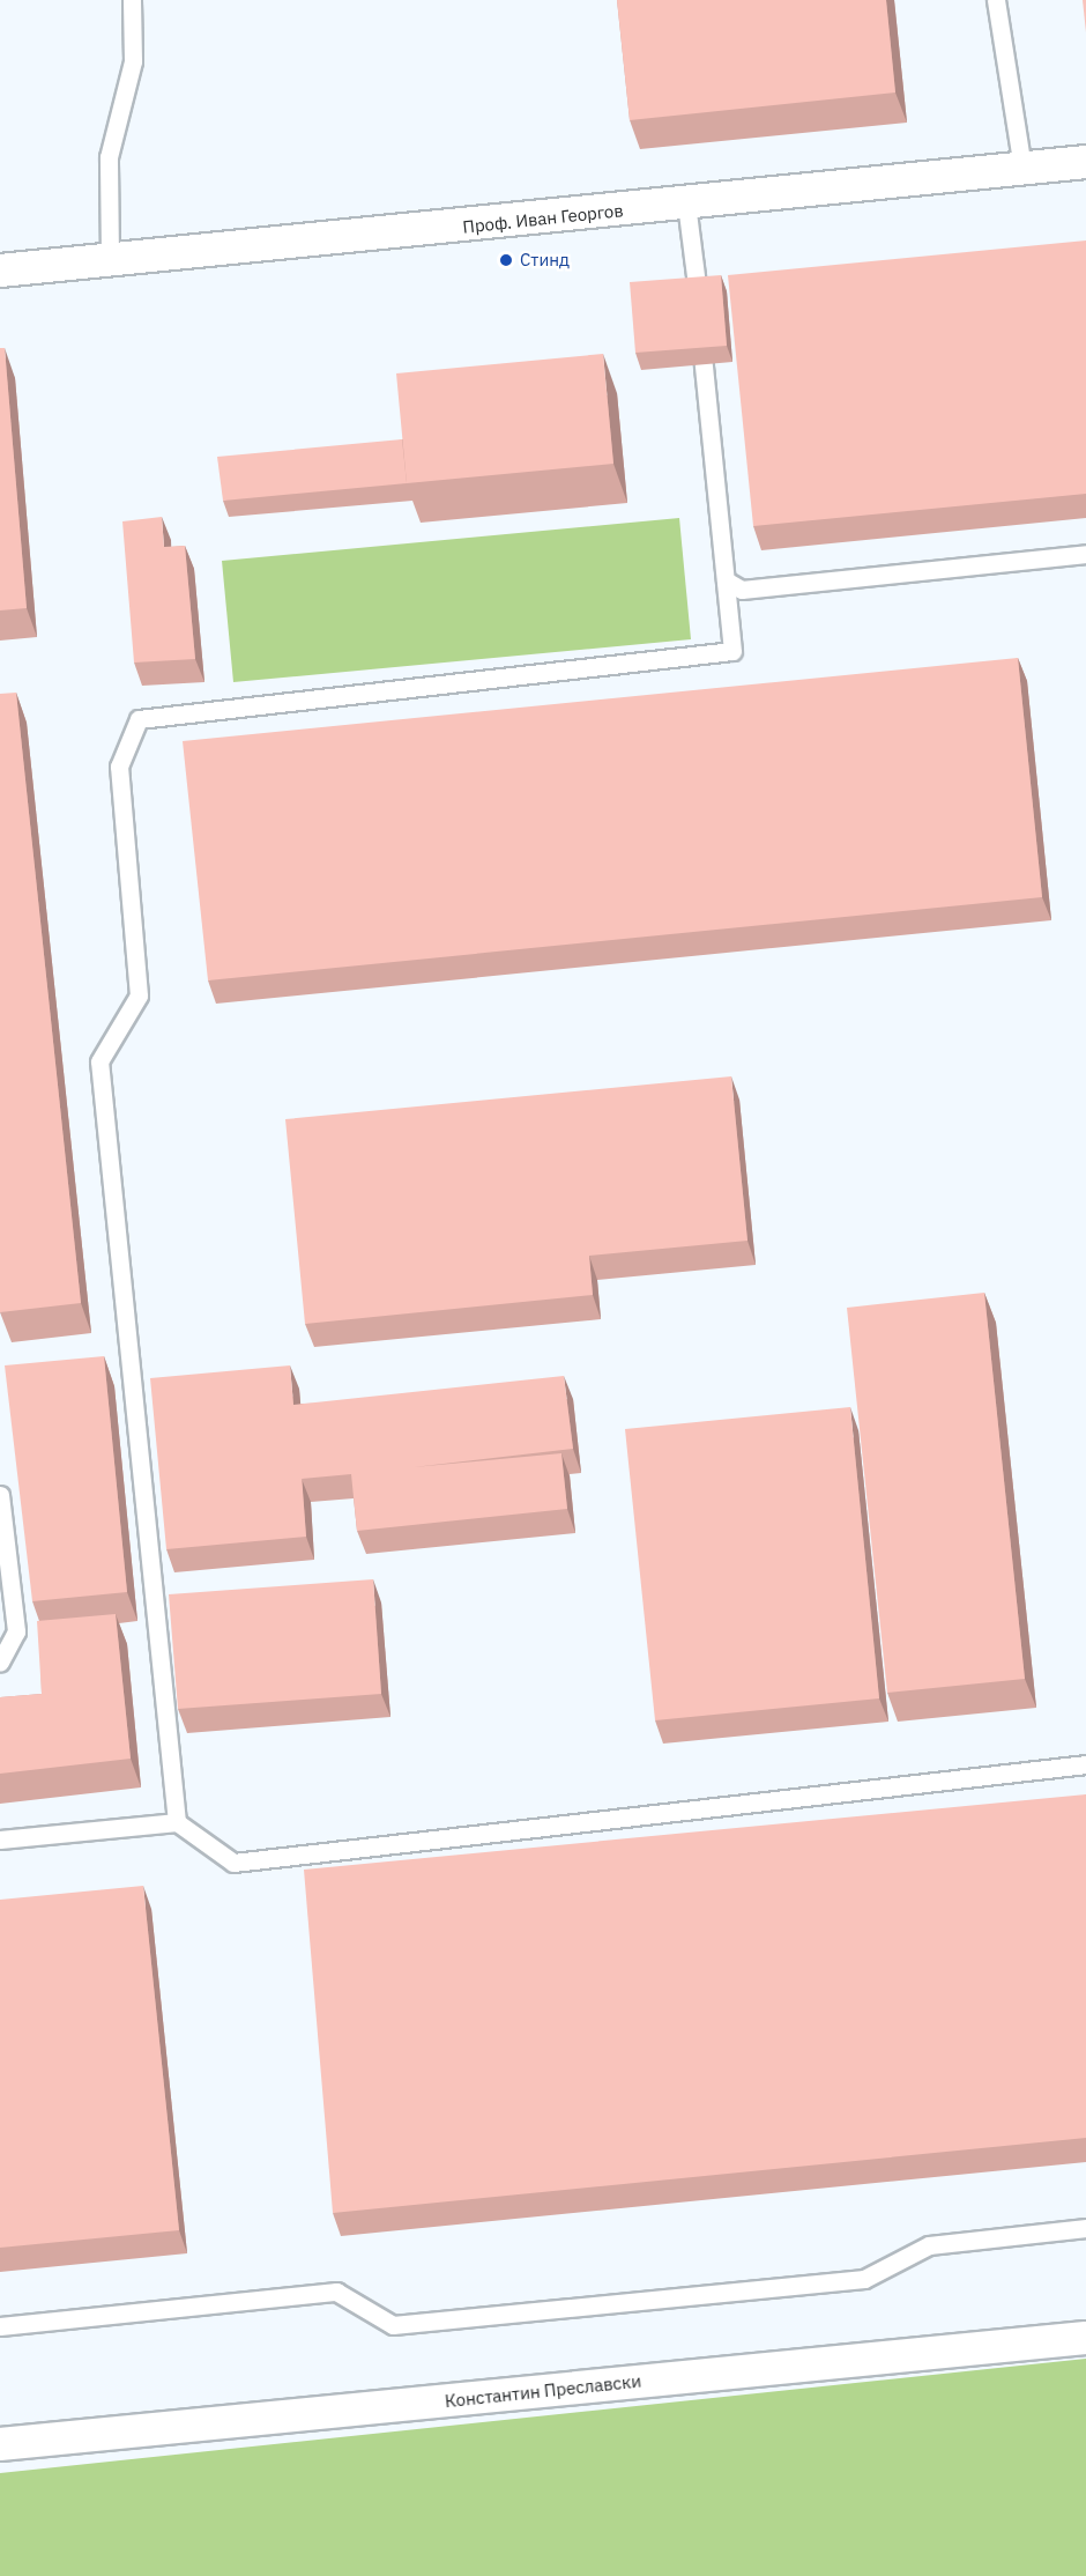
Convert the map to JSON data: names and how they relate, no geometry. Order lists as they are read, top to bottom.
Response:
{
  "streets": {
    "street": ["Проф. Иван Георгов", "Константин Преславски"]
  },
  "places": ["Стинд"]
}
